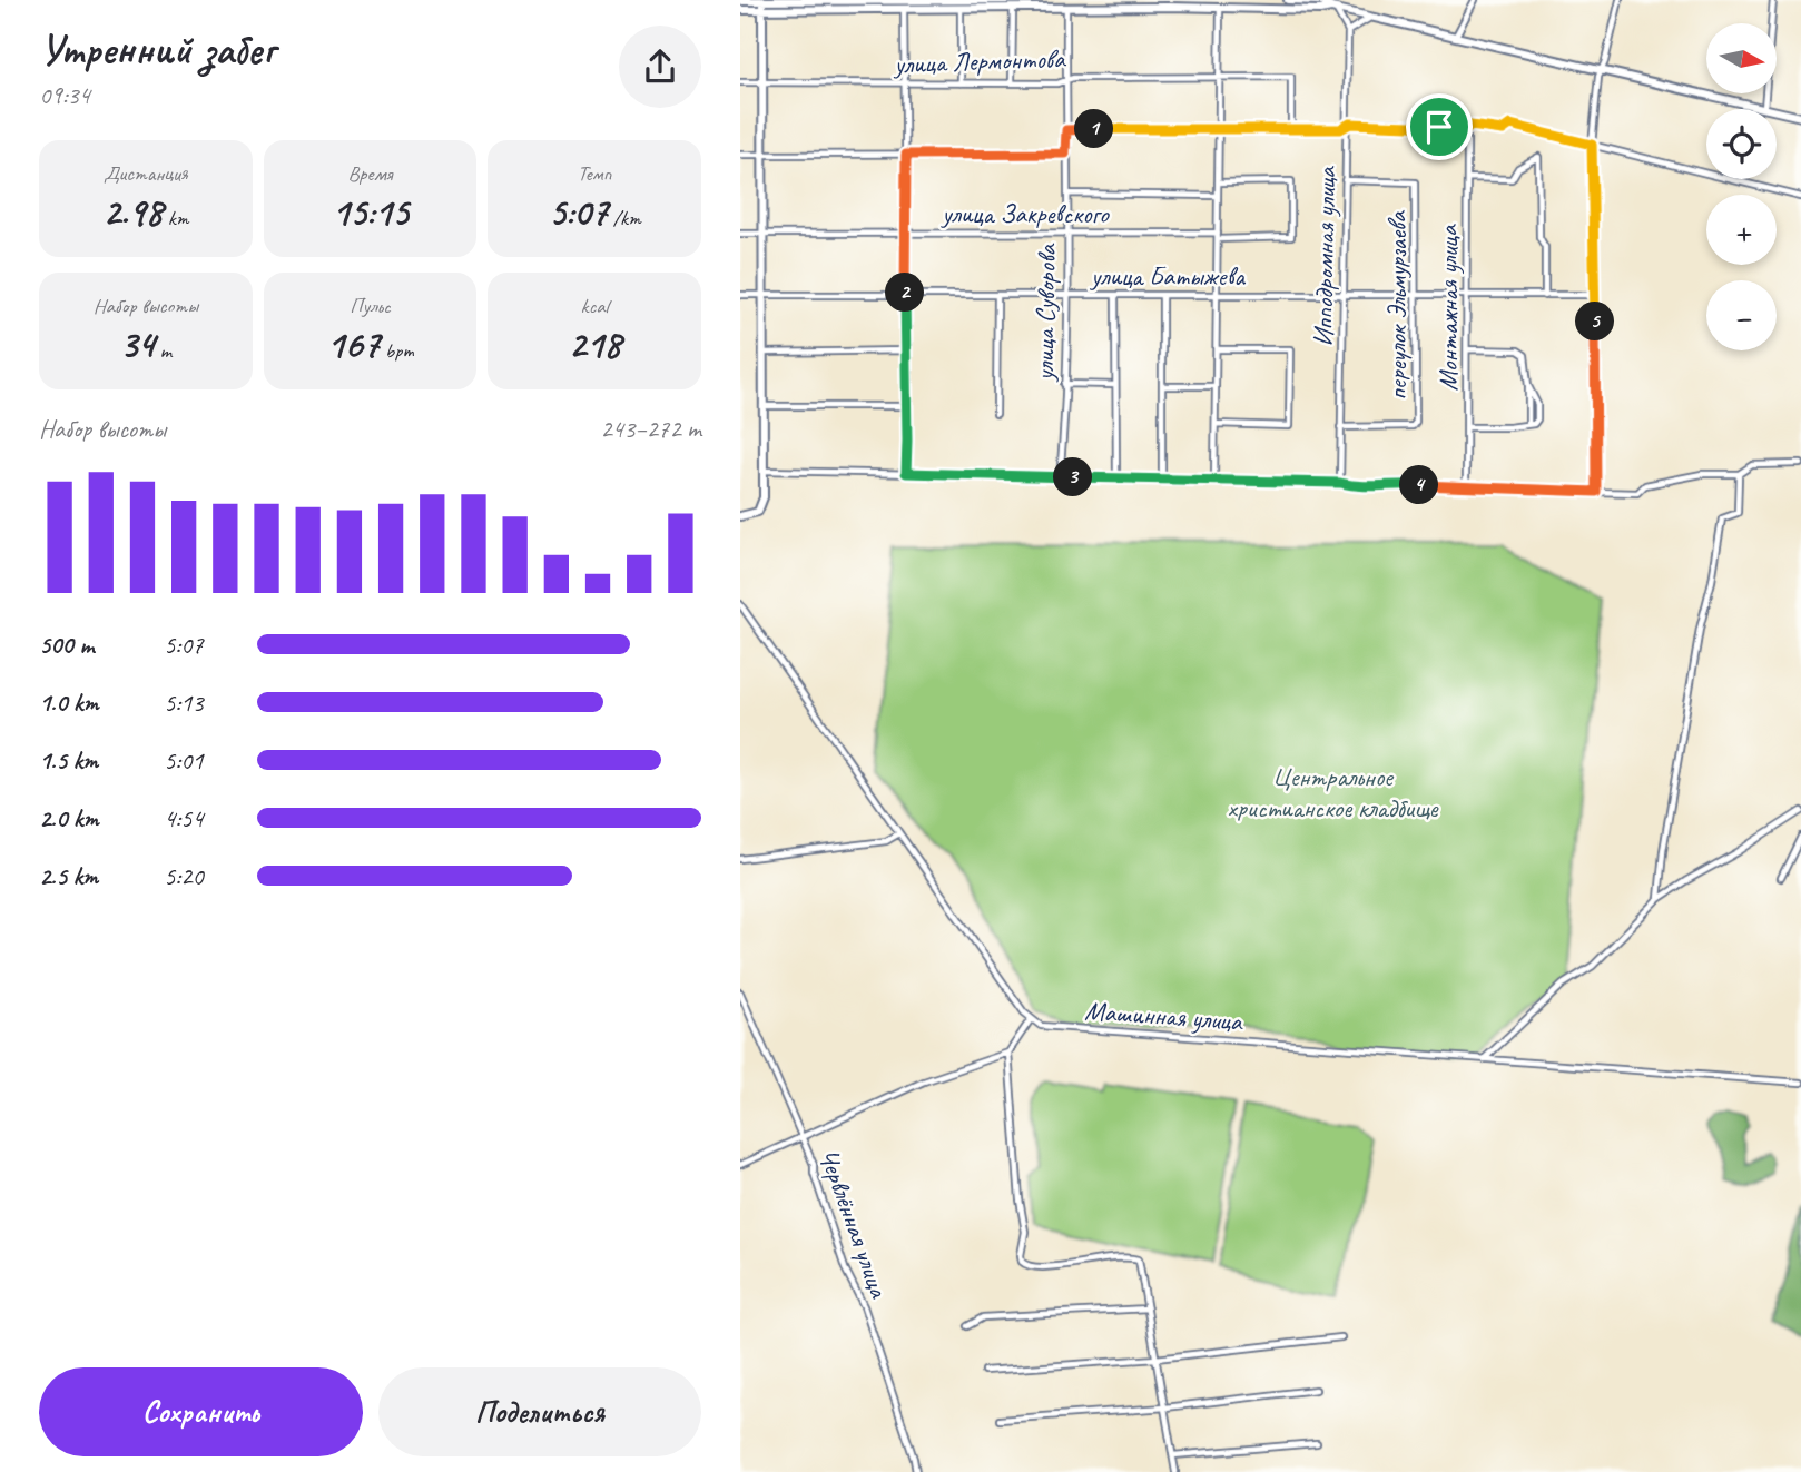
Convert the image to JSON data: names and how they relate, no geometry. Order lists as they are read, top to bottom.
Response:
{
  "streets": {
    "street": [
      "улица Лермонтова",
      "улица Закревского",
      "Ипподромная улица",
      "улица Батыжева",
      "переулок Эльмурзаева",
      "Монтажная улица",
      "улица Суворова",
      "Машинная улица",
      "Червлённая улица"
    ]
  },
  "crossings": [
    ["улица Лермонтова", "улица Суворова"],
    ["улица Закревского", "улица Суворова"],
    ["Ипподромная улица", "улица Батыжева"],
    ["Ипподромная улица", "переулок Эльмурзаева"],
    ["улица Батыжева", "переулок Эльмурзаева"],
    ["улица Батыжева", "Монтажная улица"],
    ["улица Батыжева", "улица Суворова"]
  ],
  "parks": ["Центральное христианское кладбище"],
  "north": "right",
  "page": {
    "heading": ["Утренний забег", "09:34"],
    "map_buttons": ["+", "−"],
    "pins": [
      "1",
      "2",
      "5",
      "3",
      "4"
    ],
    "stats": [
      ["Дистанция", "2.98 km"],
      ["Время", "15:15"],
      ["Темп", "5:07 /km"],
      ["Набор высоты", "34 m"],
      ["Пульс", "167 bpm"],
      ["kcal", "218"]
    ],
    "chart": ["Набор высоты", "243–272 m"],
    "list": [
      {
        "name": "500 m",
        "note": "5:07"
      },
      {
        "name": "1.0 km",
        "note": "5:13"
      },
      {
        "name": "1.5 km",
        "note": "5:01"
      },
      {
        "name": "2.0 km",
        "note": "4:54"
      },
      {
        "name": "2.5 km",
        "note": "5:20"
      }
    ],
    "buttons": ["Сохранить", "Поделиться"]
  }
}
